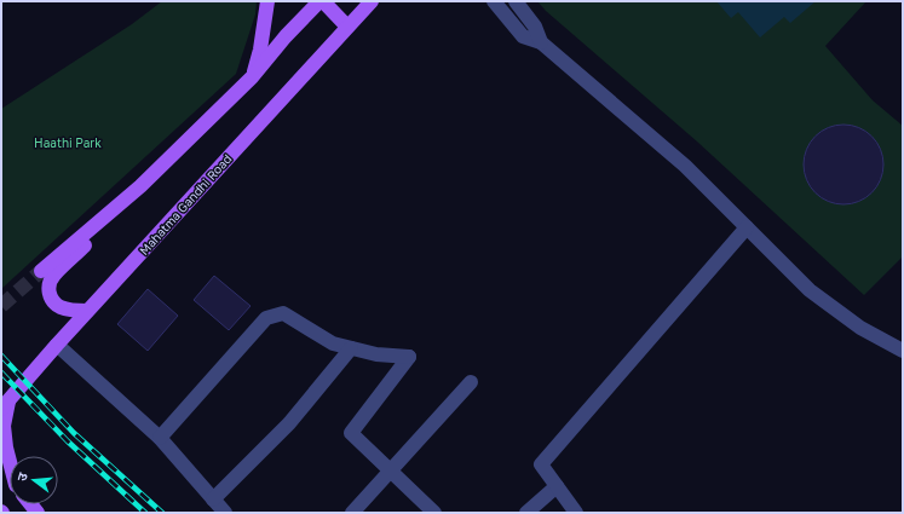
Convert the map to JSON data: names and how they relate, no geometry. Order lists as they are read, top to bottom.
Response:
{
  "streets": {
    "main road": ["Mahatma Gandhi Road"]
  },
  "parks": ["Haathi Park"],
  "north": "left"
}
